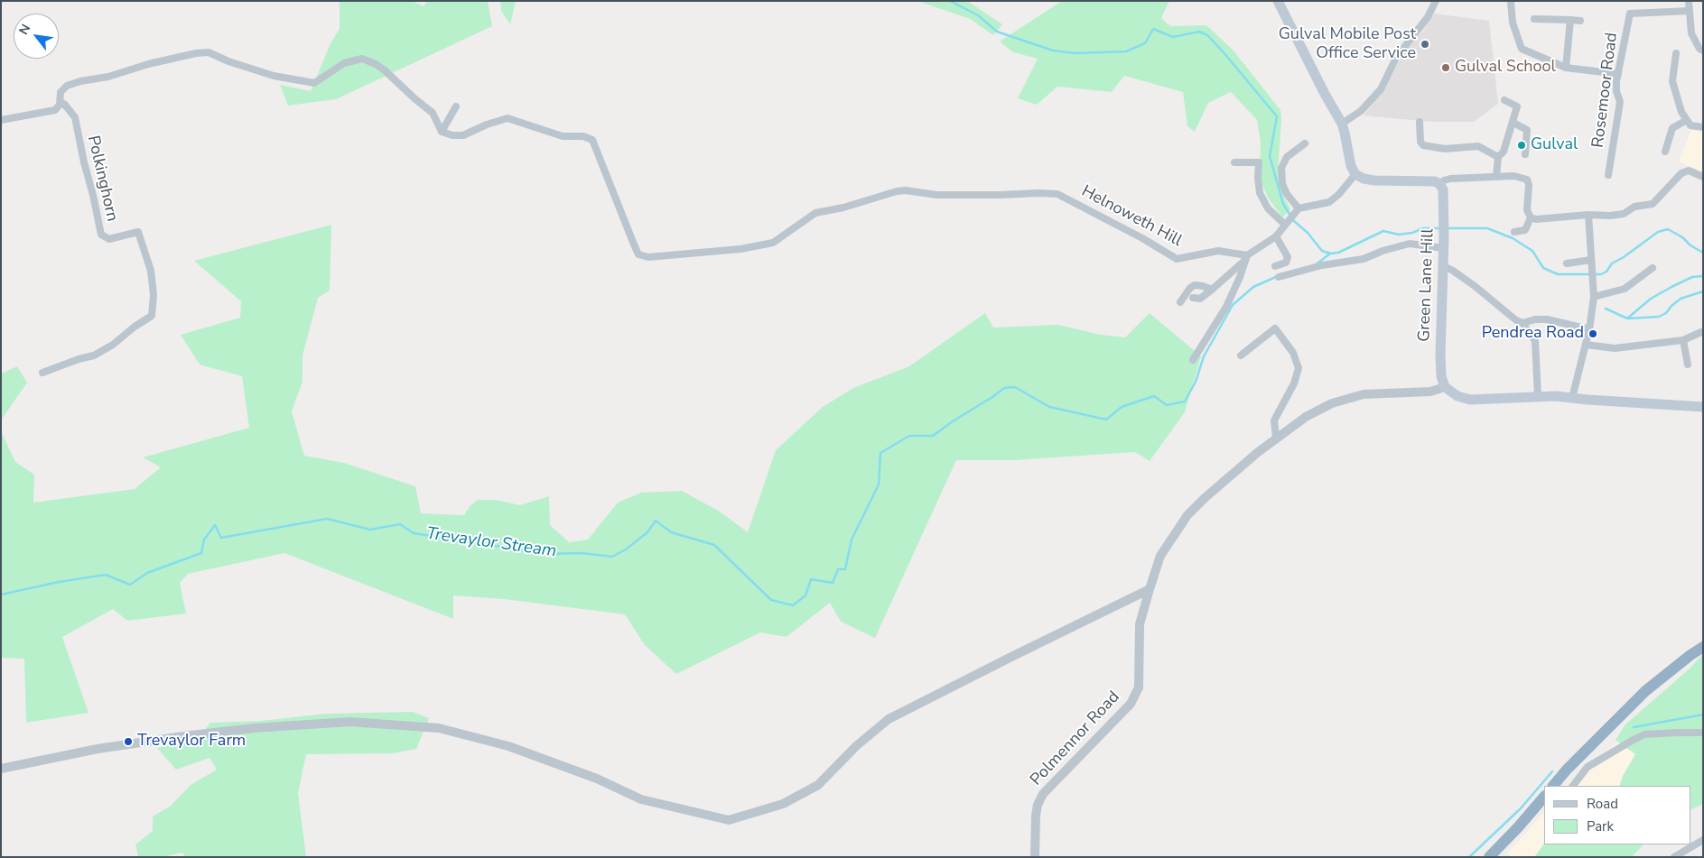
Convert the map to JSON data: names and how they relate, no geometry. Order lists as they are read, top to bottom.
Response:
{
  "streets": {
    "main road": ["Green Lane Hill"],
    "street": [
      "Rosemoor Road",
      "Polkinghorn",
      "Helnoweth Hill",
      "Polmennor Road"
    ]
  },
  "crossings": [
    ["Green Lane Hill", "Polmennor Road"]
  ],
  "water": ["Trevaylor Stream"],
  "places": [
    "Gulval Mobile Post Office Service",
    "Gulval School",
    "Gulval",
    "Pendrea Road",
    "Trevaylor Farm"
  ],
  "legend": ["Road", "Park"],
  "north": "top left"
}
